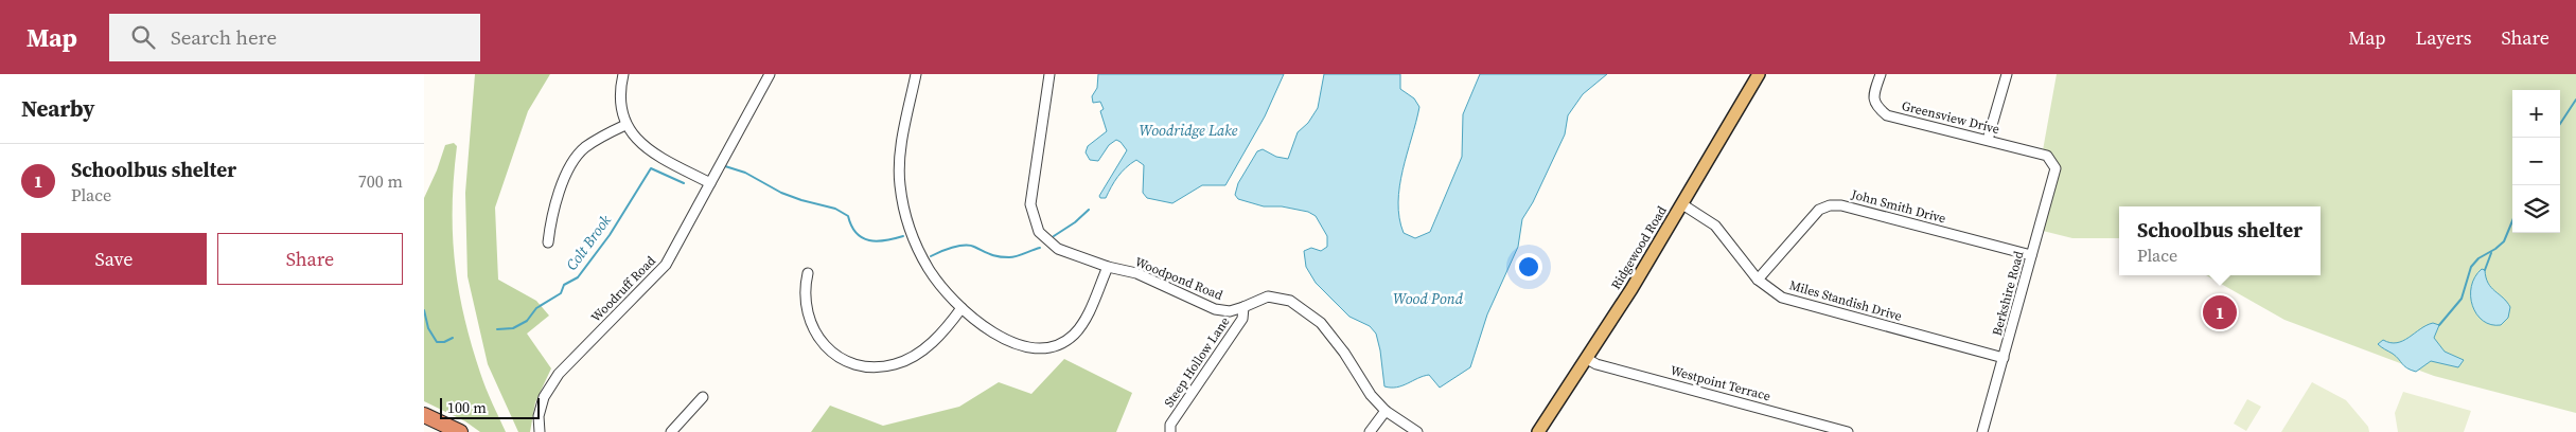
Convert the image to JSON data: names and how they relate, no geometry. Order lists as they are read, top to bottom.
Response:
{
  "streets": {
    "main road": ["Ridgewood Road"],
    "street": [
      "Greensview Drive",
      "John Smith Drive",
      "Woodpond Road",
      "Woodruff Road",
      "Berkshire Road",
      "Miles Standish Drive",
      "Steep Hollow Lane",
      "Westpoint Terrace"
    ]
  },
  "crossings": [
    ["Greensview Drive", "Berkshire Road"],
    ["John Smith Drive", "Berkshire Road"],
    ["John Smith Drive", "Miles Standish Drive"],
    ["Ridgewood Road", "Miles Standish Drive"],
    ["Ridgewood Road", "Westpoint Terrace"],
    ["Woodpond Road", "Steep Hollow Lane"],
    ["Berkshire Road", "Miles Standish Drive"]
  ],
  "water": ["Woodridge Lake", "Colt Brook", "Wood Pond"],
  "scale_bar": "100 m",
  "page": {
    "header": "Map",
    "search": "Search here",
    "nav": ["Map", "Layers", "Share"],
    "heading": "Nearby",
    "map_buttons": ["+", "−"],
    "list": [
      {
        "mark": "1",
        "name": "Schoolbus shelter",
        "note": "Place",
        "value": "700 m"
      }
    ],
    "popup": ["Schoolbus shelter", "Place"],
    "buttons": ["Save", "Share"],
    "pins": "1",
    "scale": "100 m"
  }
}
